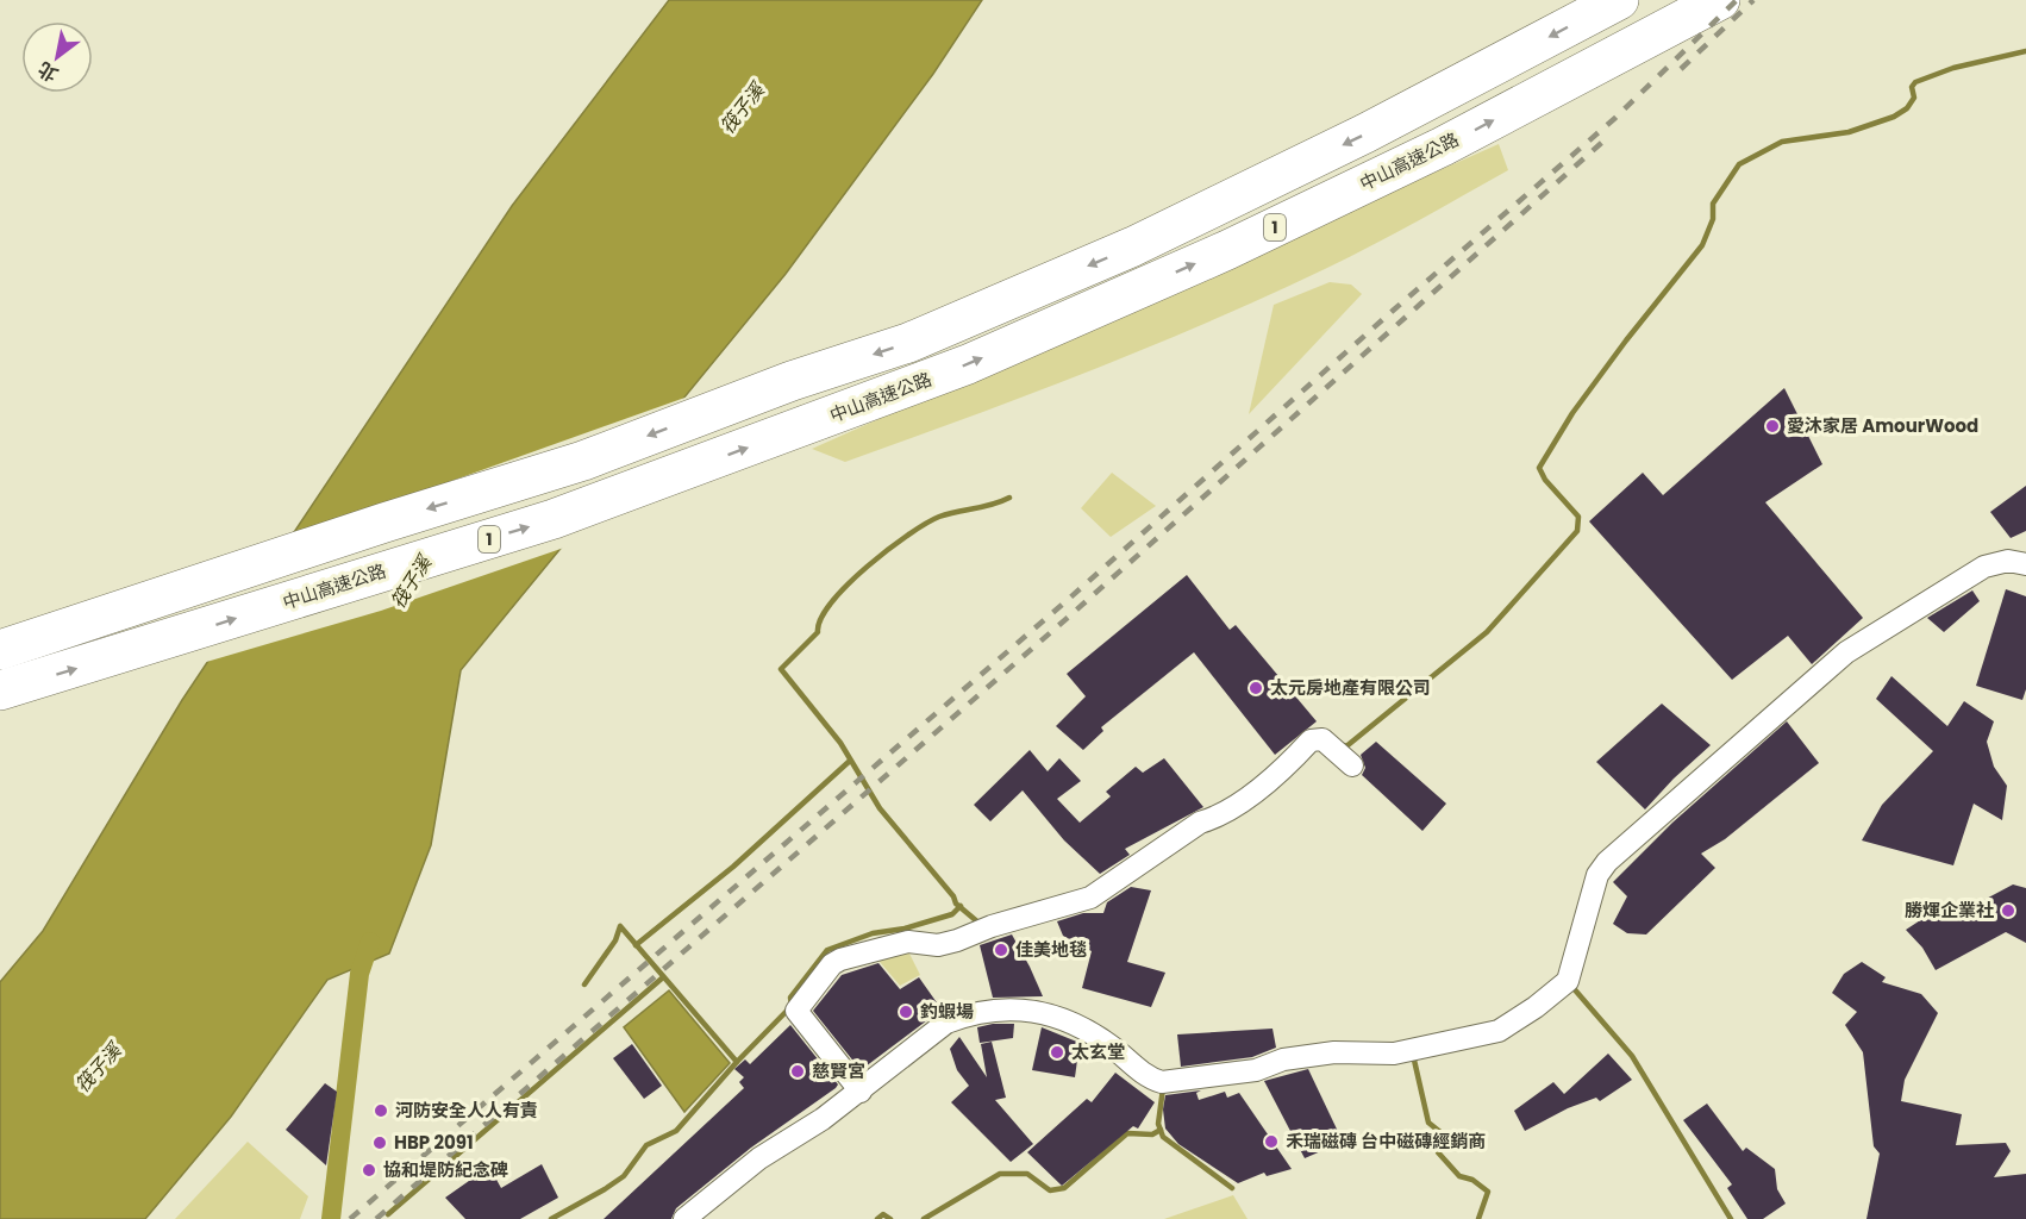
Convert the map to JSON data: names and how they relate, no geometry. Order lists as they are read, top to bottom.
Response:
{
  "streets": {
    "highway": ["中山高速公路", "1"]
  },
  "water": ["筏子溪"],
  "places": [
    "愛沐家居 AmourWood",
    "太元房地產有限公司",
    "勝煇企業社",
    "佳美地毯",
    "釣蝦場",
    "太玄堂",
    "慈賢宮",
    "河防安全人人有責",
    "禾瑞磁磚 台中磁磚經銷商",
    "HBP 2091",
    "協和堤防紀念碑"
  ],
  "north": "bottom left"
}
